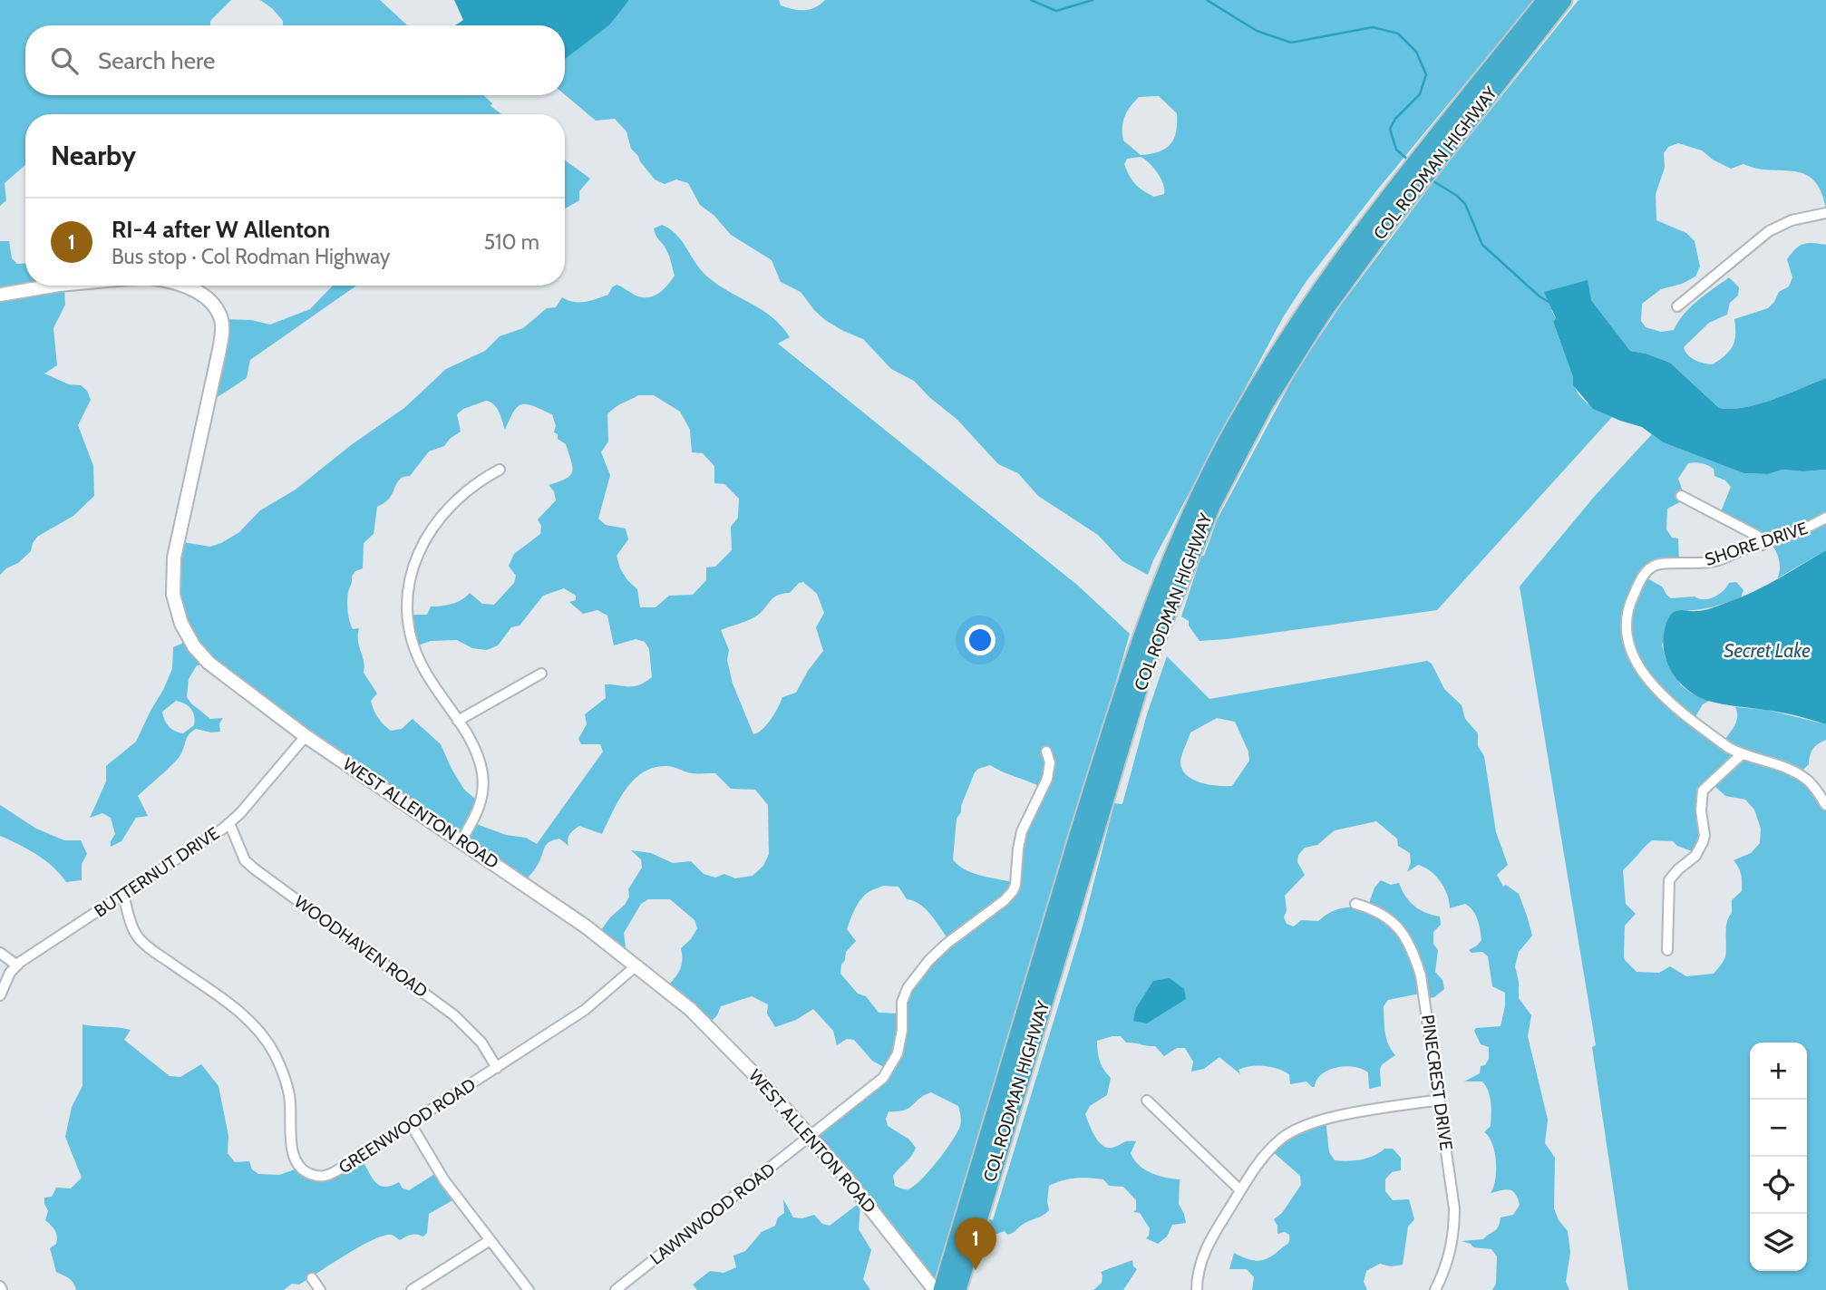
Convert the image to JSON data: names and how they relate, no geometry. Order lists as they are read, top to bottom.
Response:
{
  "streets": {
    "highway": ["COL RODMAN HIGHWAY"],
    "street": [
      "SHORE DRIVE",
      "WEST ALLENTON ROAD",
      "BUTTERNUT DRIVE",
      "WOODHAVEN ROAD",
      "PINECREST DRIVE",
      "GREENWOOD ROAD",
      "LAWNWOOD ROAD"
    ]
  },
  "crossings": [
    ["WEST ALLENTON ROAD", "BUTTERNUT DRIVE"],
    ["WEST ALLENTON ROAD", "GREENWOOD ROAD"],
    ["WEST ALLENTON ROAD", "LAWNWOOD ROAD"],
    ["BUTTERNUT DRIVE", "WOODHAVEN ROAD"],
    ["BUTTERNUT DRIVE", "GREENWOOD ROAD"],
    ["WOODHAVEN ROAD", "GREENWOOD ROAD"]
  ],
  "water": ["Secret Lake"],
  "page": {
    "search": "Search here",
    "heading": "Nearby",
    "list": [
      {
        "mark": "1",
        "name": "RI-4 after W Allenton",
        "note": "Bus stop · Col Rodman Highway",
        "value": "510 m"
      }
    ],
    "map_buttons": ["+", "−"],
    "pins": "1"
  }
}
